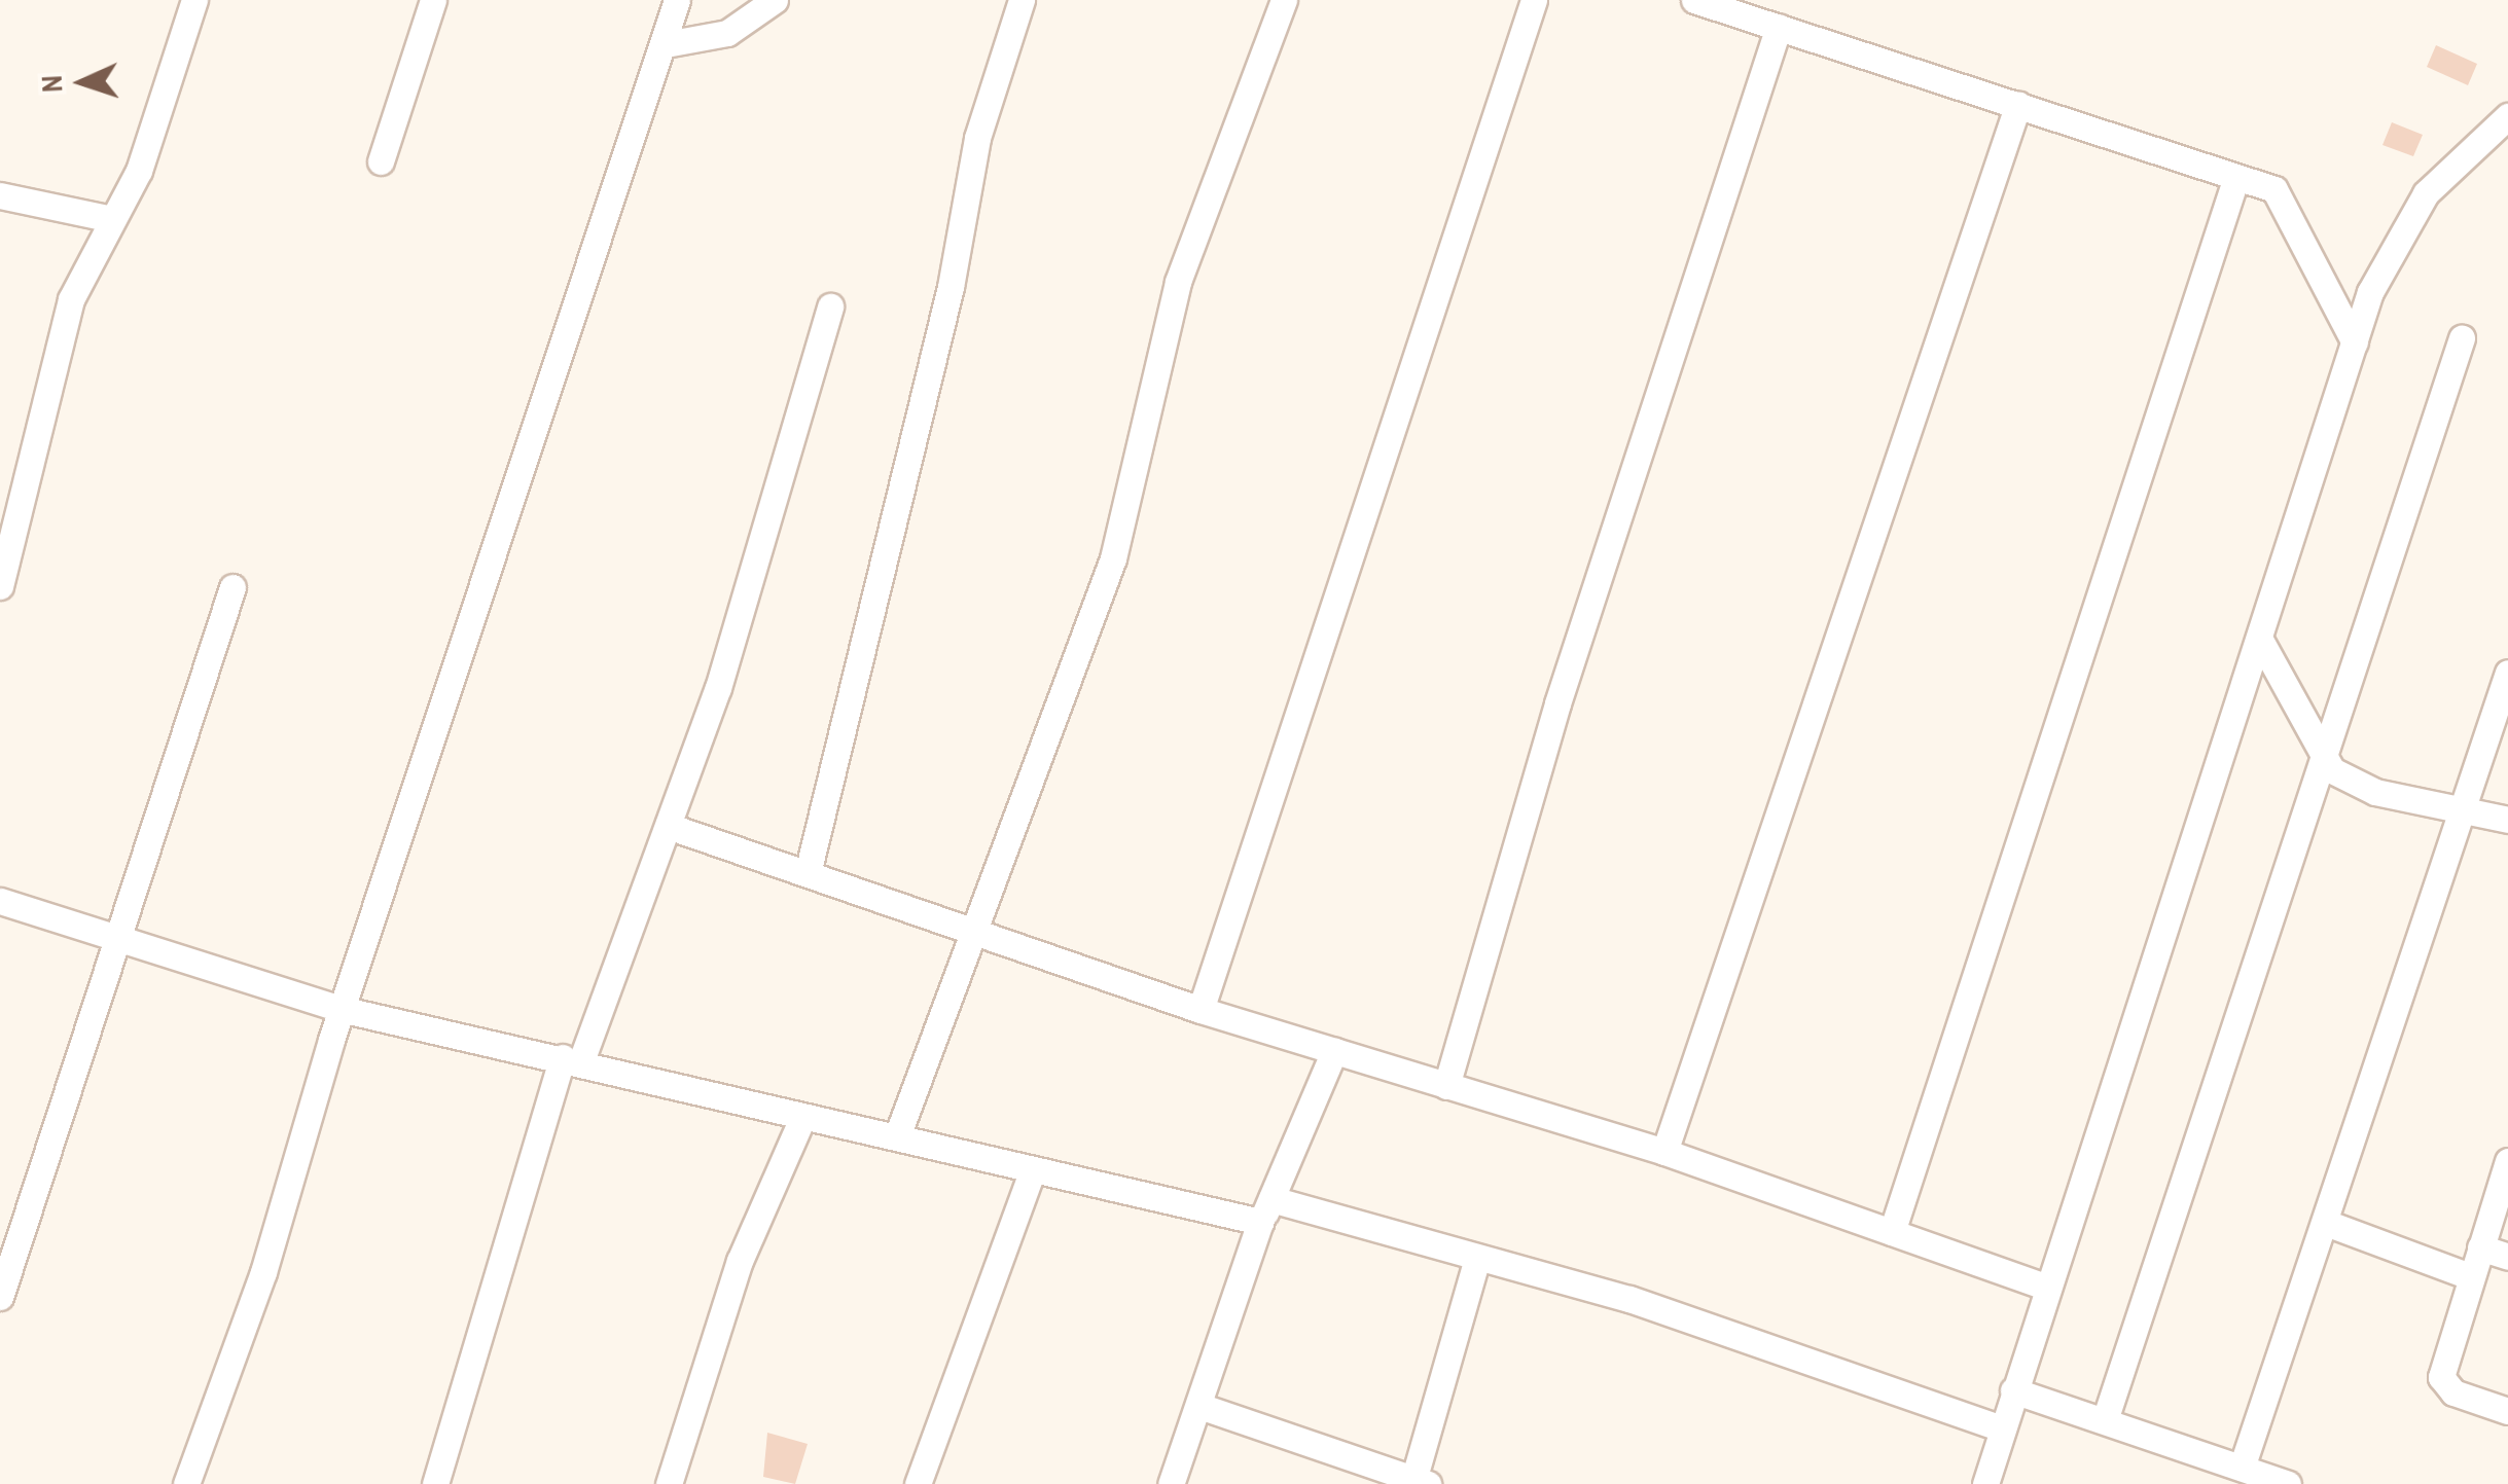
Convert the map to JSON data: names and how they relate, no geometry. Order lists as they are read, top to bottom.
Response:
{
  "north": "left"
}
